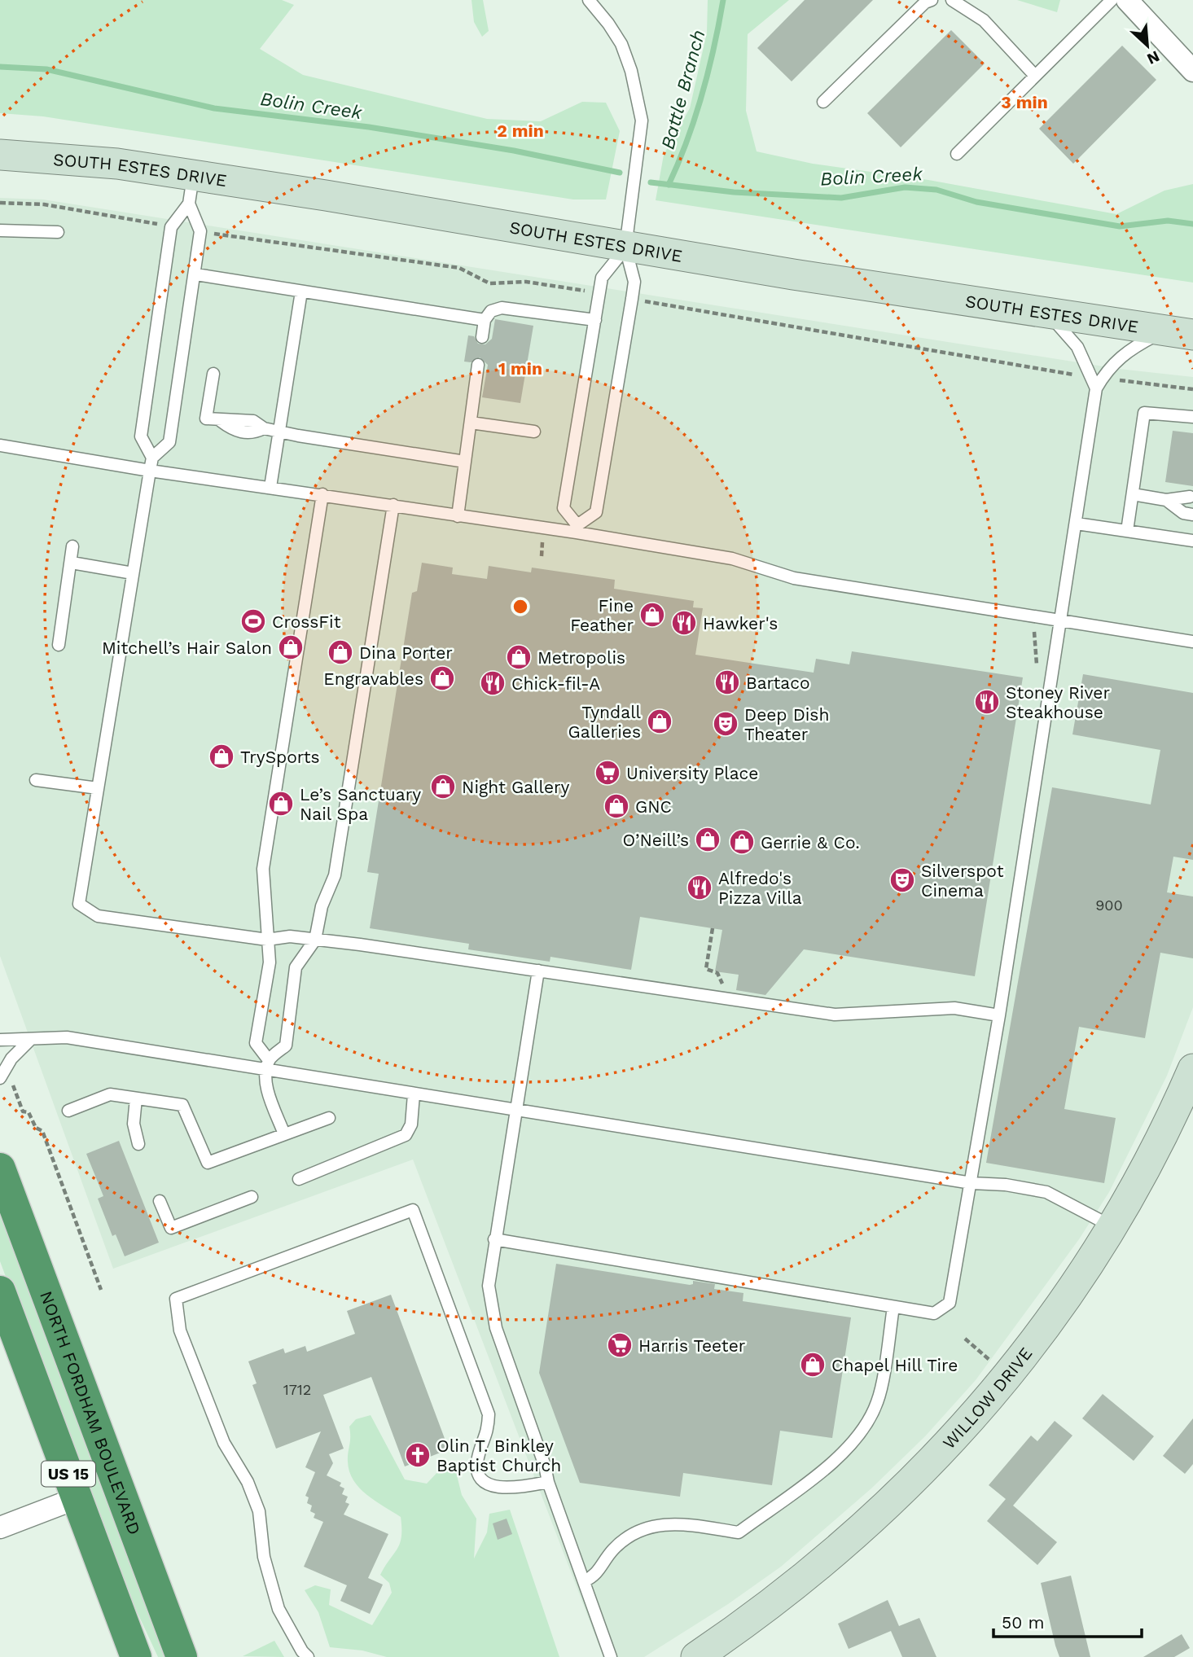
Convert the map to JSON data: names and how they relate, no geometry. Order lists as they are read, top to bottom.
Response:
{
  "streets": {
    "highway": ["NORTH FORDHAM BOULEVARD", "US 15"],
    "main road": ["SOUTH ESTES DRIVE", "WILLOW DRIVE"]
  },
  "water": ["Battle Branch", "Bolin Creek"],
  "places": {
    "shop": [
      "Fine Feather",
      "Mitchell’s Hair Salon",
      "Dina Porter",
      "Metropolis",
      "Engravables",
      "Tyndall Galleries",
      "TrySports",
      "Night Gallery",
      "Le’s Sanctuary Nail Spa",
      "GNC",
      "O’Neill’s",
      "Gerrie & Co.",
      "Chapel Hill Tire"
    ],
    "sports": ["CrossFit"],
    "restaurant": [
      "Hawker's",
      "Bartaco",
      "Chick-fil-A",
      "Stoney River Steakhouse",
      "Alfredo's Pizza Villa"
    ],
    "theatre": ["Deep Dish Theater", "Silverspot Cinema"],
    "supermarket": ["University Place", "Harris Teeter"],
    "church": ["Olin T. Binkley Baptist Church"]
  },
  "house_numbers": ["900", "1712"],
  "scale_bar": "50 m",
  "north": "bottom right",
  "rings": ["3 min", "2 min", "1 min"]
}
